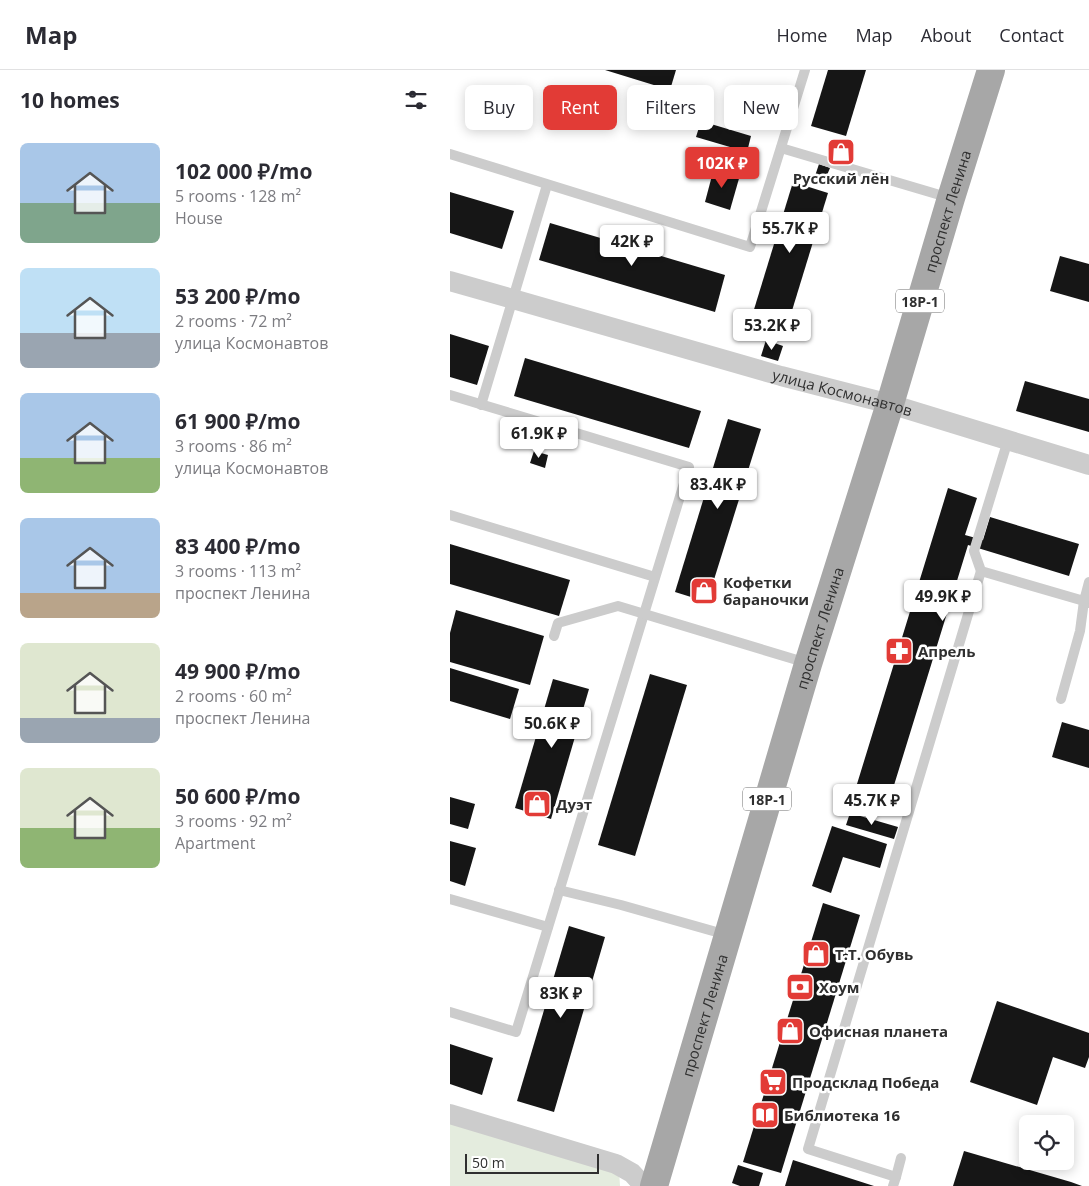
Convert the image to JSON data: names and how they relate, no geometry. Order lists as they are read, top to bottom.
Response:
{
  "streets": {
    "main road": ["проспект Ленина", "18Р-1"],
    "street": ["улица Космонавтов"]
  },
  "crossings": [
    ["проспект Ленина", "улица Космонавтов"]
  ],
  "places": {
    "shop": [
      "Русский лён",
      "Кофетки бараночки",
      "Дуэт",
      "Т.Т. Обувь",
      "Офисная планета"
    ],
    "pharmacy": ["Апрель"],
    "bank": ["Хоум"],
    "supermarket": ["Продсклад Победа"],
    "library": ["Библиотека 16"]
  },
  "scale_bar": "50 m",
  "page": {
    "header": "Map",
    "nav": [
      "Home",
      "Map",
      "About",
      "Contact"
    ],
    "heading": "10 homes",
    "chip": [
      "Buy",
      "Rent",
      "Filters",
      "New"
    ],
    "list": [
      {
        "name": "102 000 ₽/mo",
        "note": "5 rooms · 128 m² · House"
      },
      {
        "name": "53 200 ₽/mo",
        "note": "2 rooms · 72 m² · улица Космонавтов"
      },
      {
        "name": "61 900 ₽/mo",
        "note": "3 rooms · 86 m² · улица Космонавтов"
      },
      {
        "name": "83 400 ₽/mo",
        "note": "3 rooms · 113 m² · проспект Ленина"
      },
      {
        "name": "49 900 ₽/mo",
        "note": "2 rooms · 60 m² · проспект Ленина"
      },
      {
        "name": "50 600 ₽/mo",
        "note": "3 rooms · 92 m² · Apartment"
      }
    ],
    "price": [
      "102K ₽",
      "55.7K ₽",
      "42K ₽",
      "53.2K ₽",
      "61.9K ₽",
      "83.4K ₽",
      "49.9K ₽",
      "50.6K ₽",
      "45.7K ₽",
      "83K ₽"
    ],
    "scale": "50 m"
  }
}
